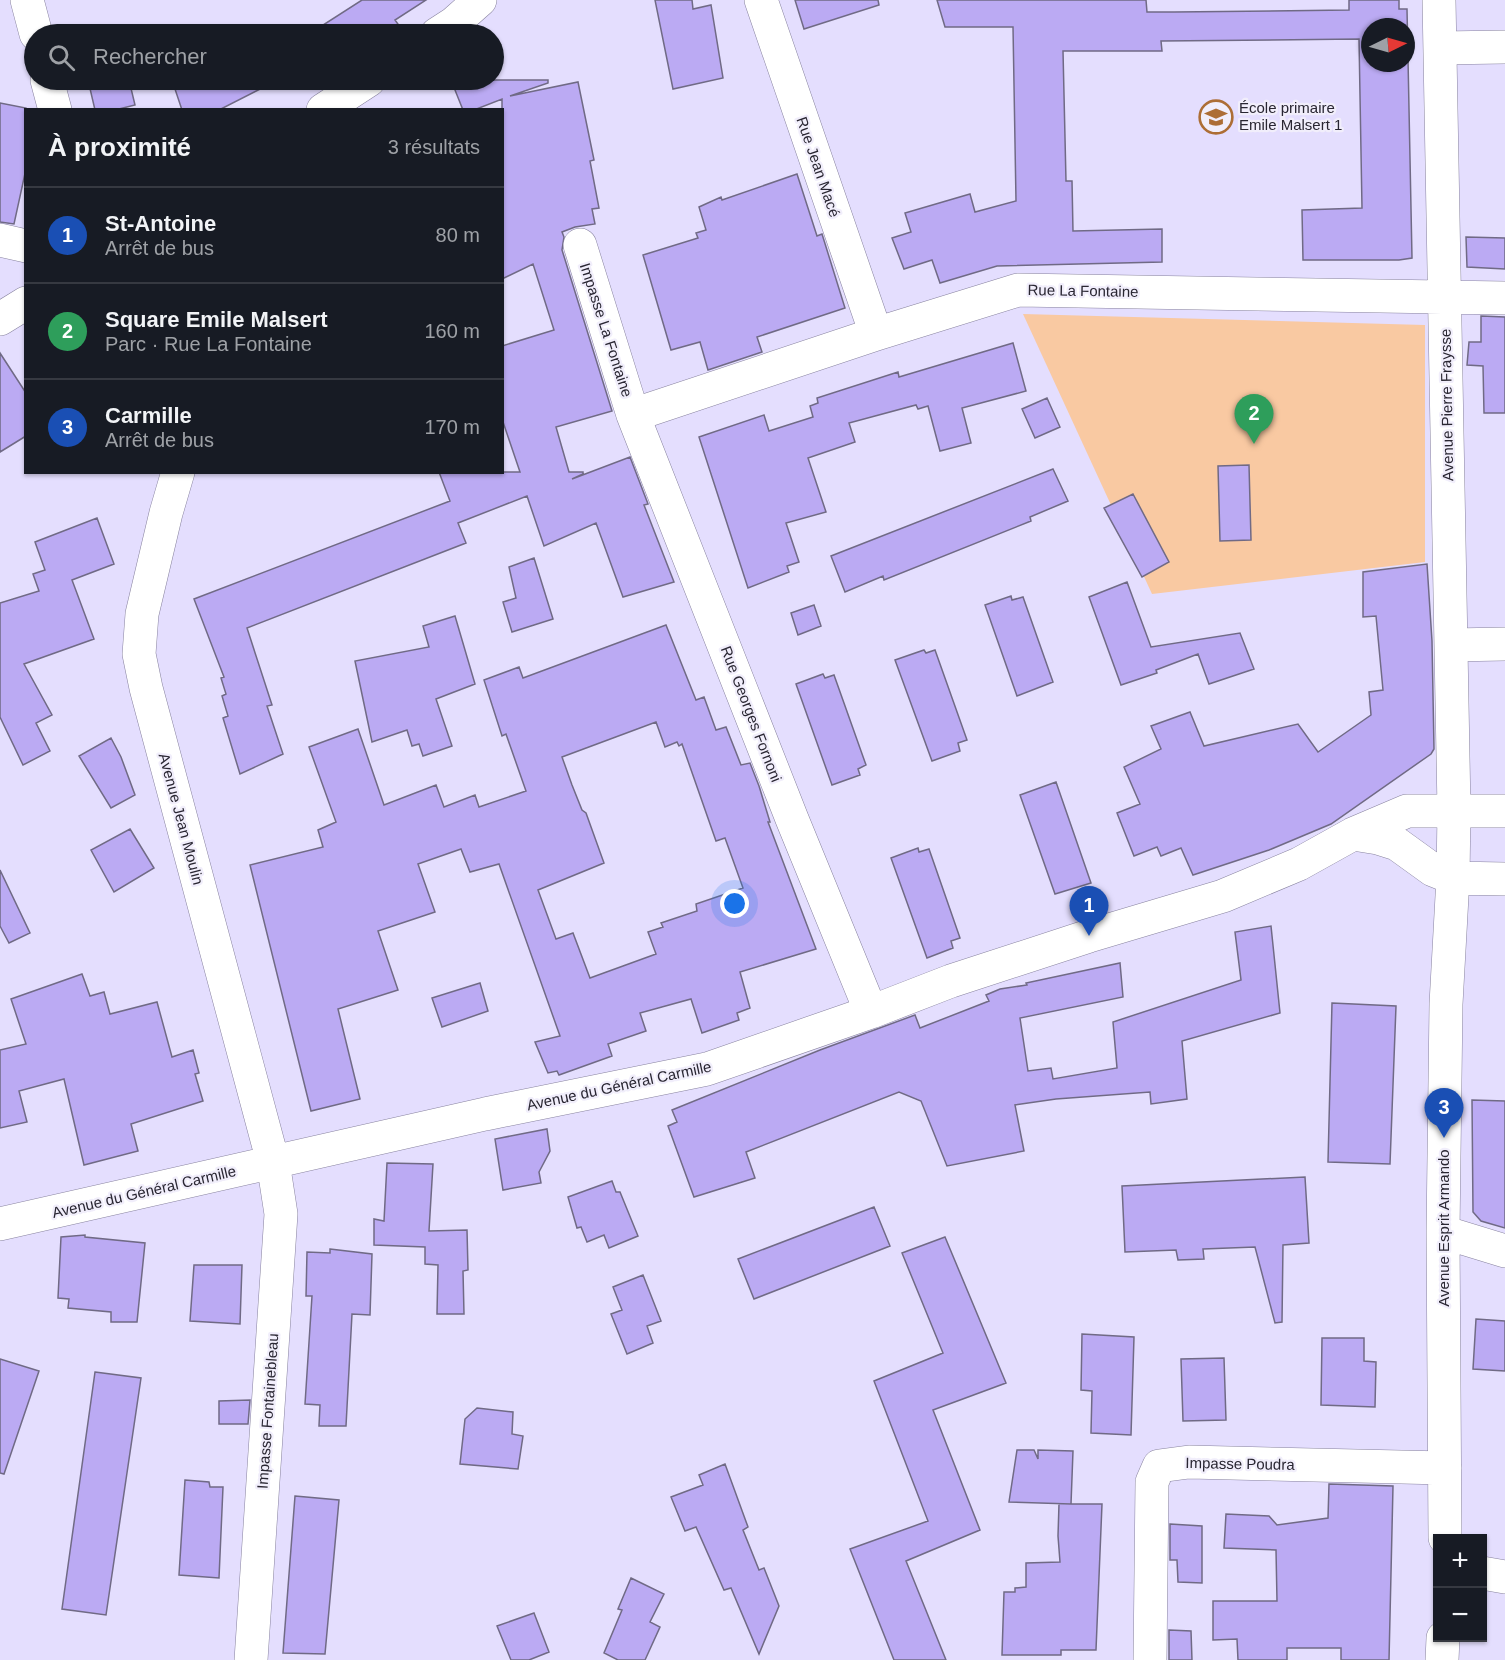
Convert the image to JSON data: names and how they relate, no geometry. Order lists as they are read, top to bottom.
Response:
{
  "streets": {
    "street": [
      "Rue Jean Macé",
      "Rue La Fontaine",
      "Impasse La Fontaine",
      "Avenue Pierre Fraysse",
      "Rue Georges Fornoni",
      "Avenue Jean Moulin",
      "Avenue du Général Carmille",
      "Avenue Esprit Armando",
      "Impasse Fontainebleau",
      "Impasse Poudra"
    ]
  },
  "crossings": [
    ["Rue Jean Macé", "Rue La Fontaine"],
    ["Rue La Fontaine", "Impasse La Fontaine"],
    ["Rue La Fontaine", "Avenue Pierre Fraysse"],
    ["Rue La Fontaine", "Rue Georges Fornoni"],
    ["Impasse La Fontaine", "Rue Georges Fornoni"],
    ["Avenue Pierre Fraysse", "Avenue du Général Carmille"],
    ["Avenue Pierre Fraysse", "Avenue Esprit Armando"],
    ["Rue Georges Fornoni", "Avenue du Général Carmille"],
    ["Avenue Jean Moulin", "Avenue du Général Carmille"],
    ["Avenue Jean Moulin", "Impasse Fontainebleau"],
    ["Avenue du Général Carmille", "Avenue Esprit Armando"],
    ["Avenue du Général Carmille", "Impasse Fontainebleau"],
    ["Avenue Esprit Armando", "Impasse Poudra"]
  ],
  "places": {
    "school or university": ["École primaire Emile Malsert 1"]
  },
  "north": "right",
  "page": {
    "search": "Rechercher",
    "heading": ["À proximité", "3 résultats"],
    "list": [
      {
        "mark": "1",
        "name": "St-Antoine",
        "note": "Arrêt de bus",
        "value": "80 m"
      },
      {
        "mark": "2",
        "name": "Square Emile Malsert",
        "note": "Parc · Rue La Fontaine",
        "value": "160 m"
      },
      {
        "mark": "3",
        "name": "Carmille",
        "note": "Arrêt de bus",
        "value": "170 m"
      }
    ],
    "pins": ["2", "1", "3"],
    "map_buttons": ["+", "−"]
  }
}
